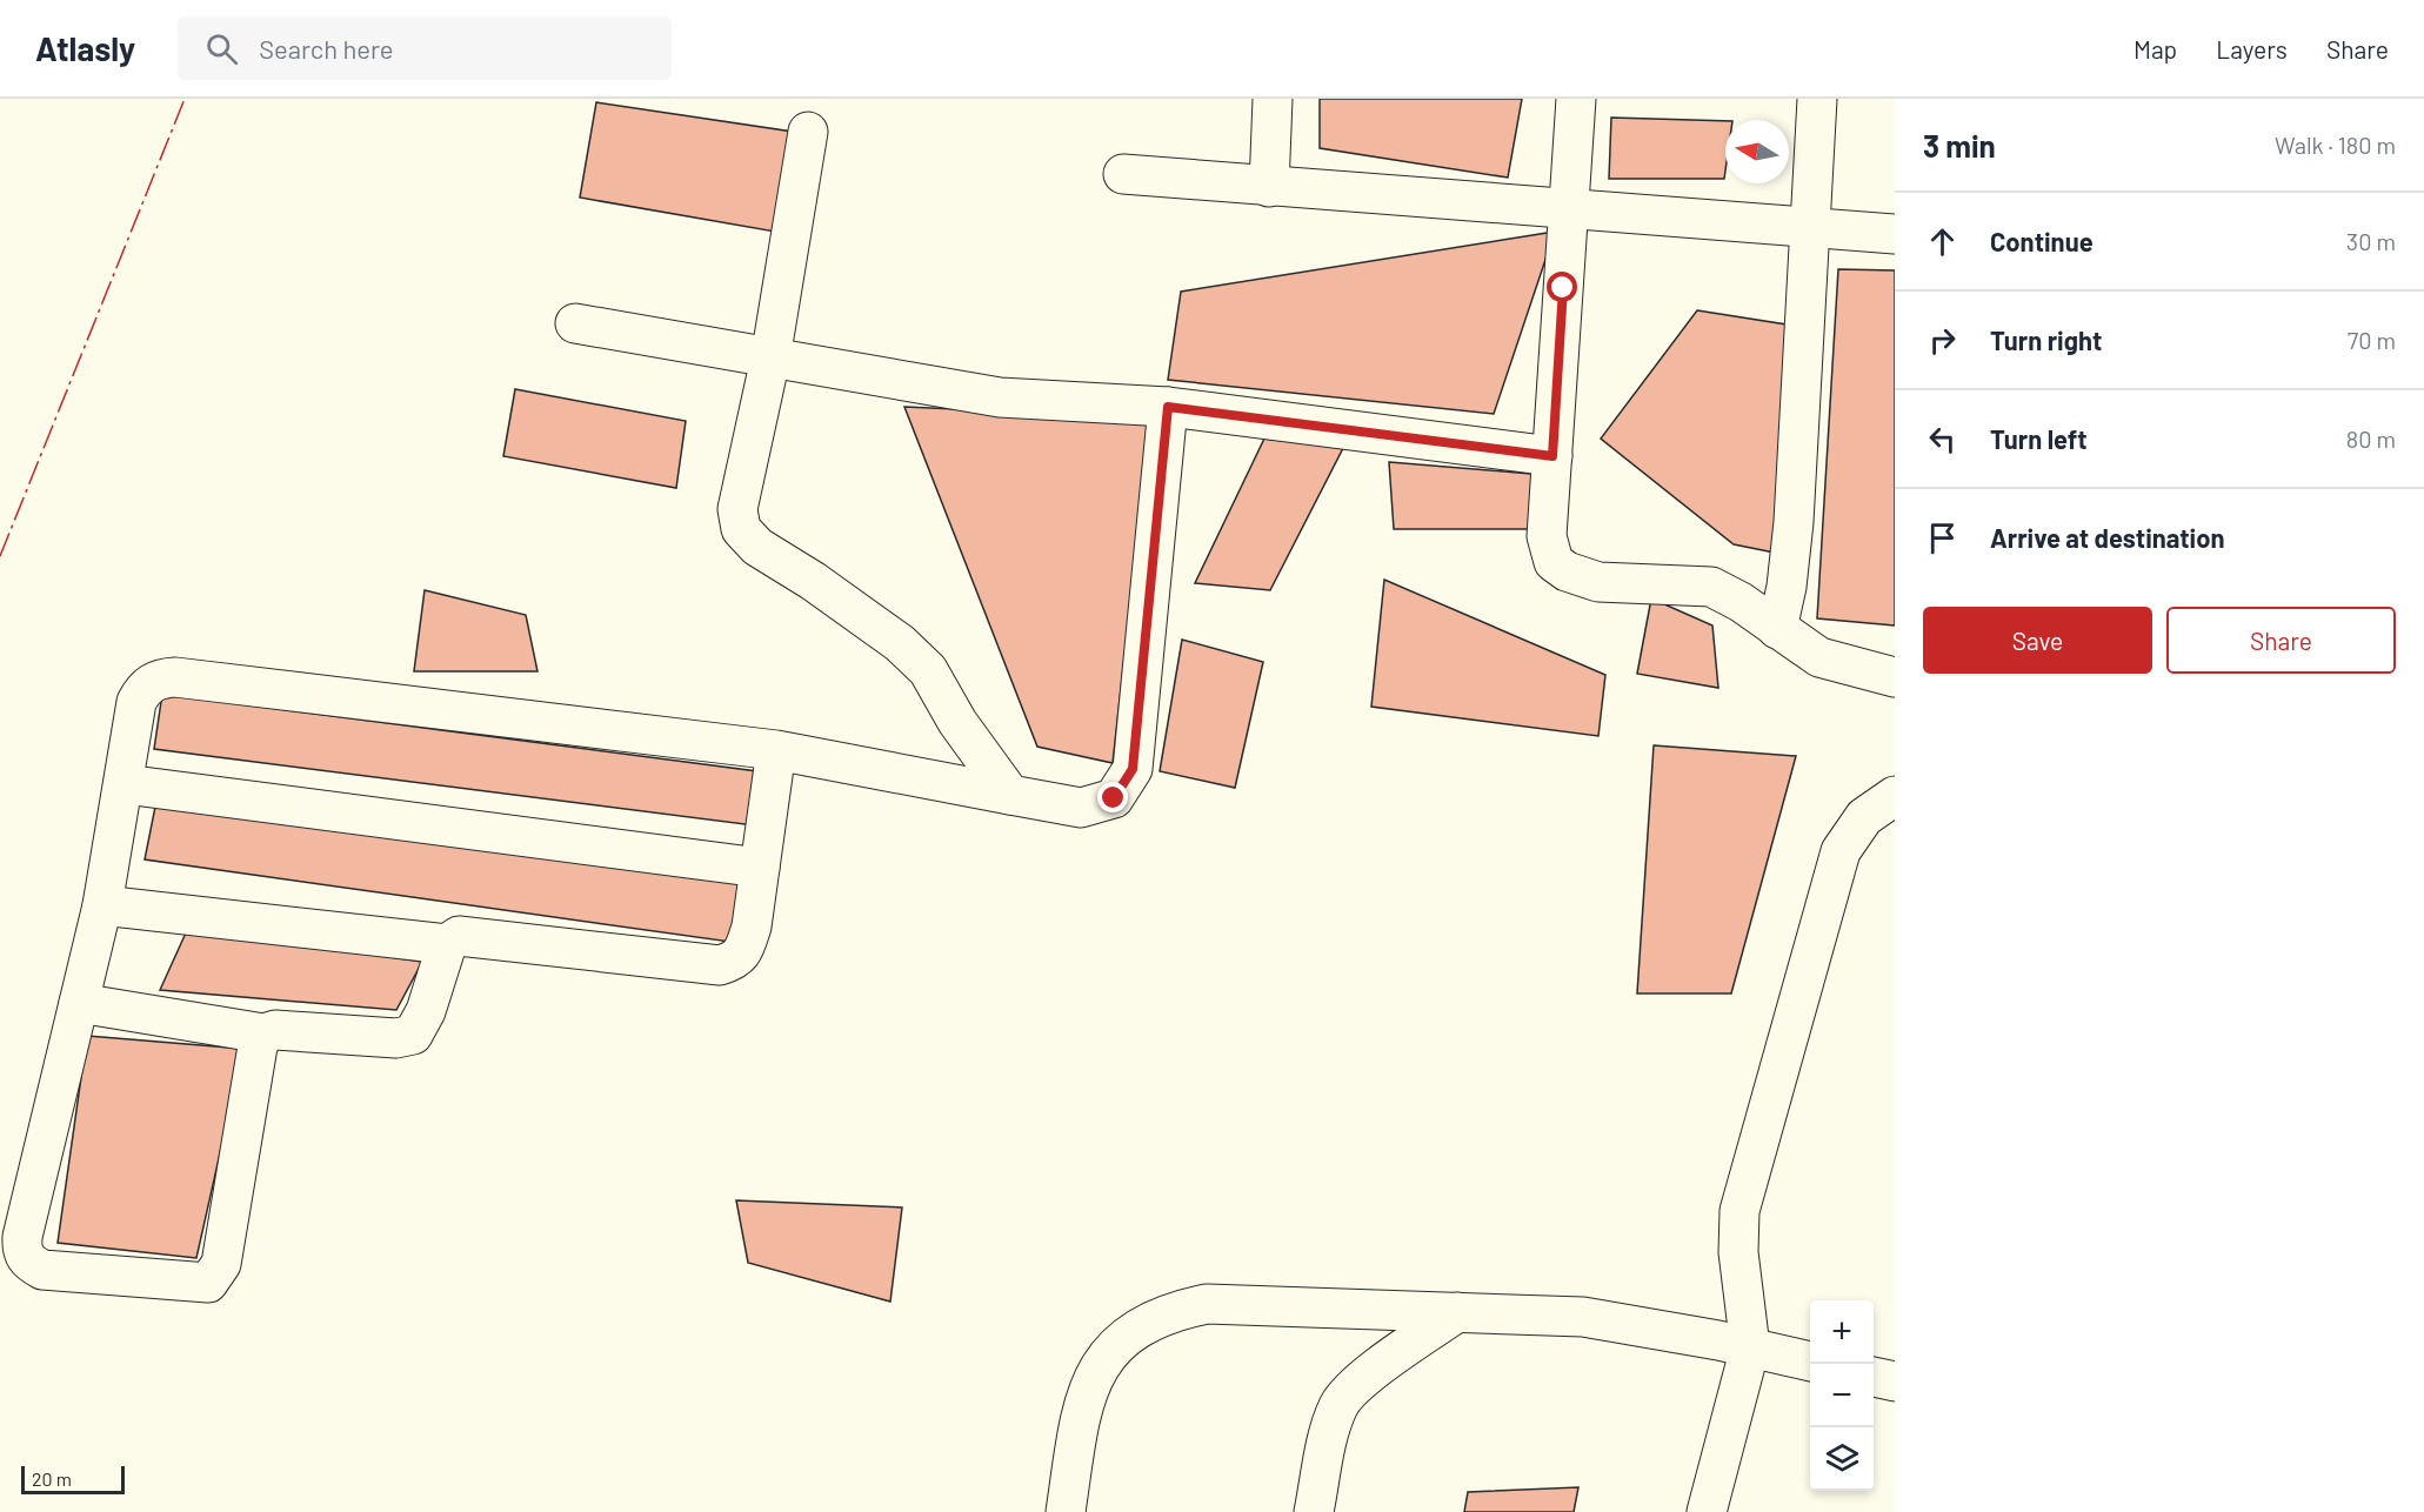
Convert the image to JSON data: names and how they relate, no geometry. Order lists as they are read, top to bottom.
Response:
{
  "scale_bar": "20 m",
  "north": "left",
  "page": {
    "header": "Atlasly",
    "search": "Search here",
    "nav": ["Map", "Layers", "Share"],
    "heading": ["3 min", "Walk · 180 m"],
    "list": [
      ["Continue", "30 m"],
      ["Turn right", "70 m"],
      ["Turn left", "80 m"],
      "Arrive at destination"
    ],
    "buttons": ["Save", "Share"],
    "map_buttons": ["+", "−"],
    "scale": "20 m"
  }
}
